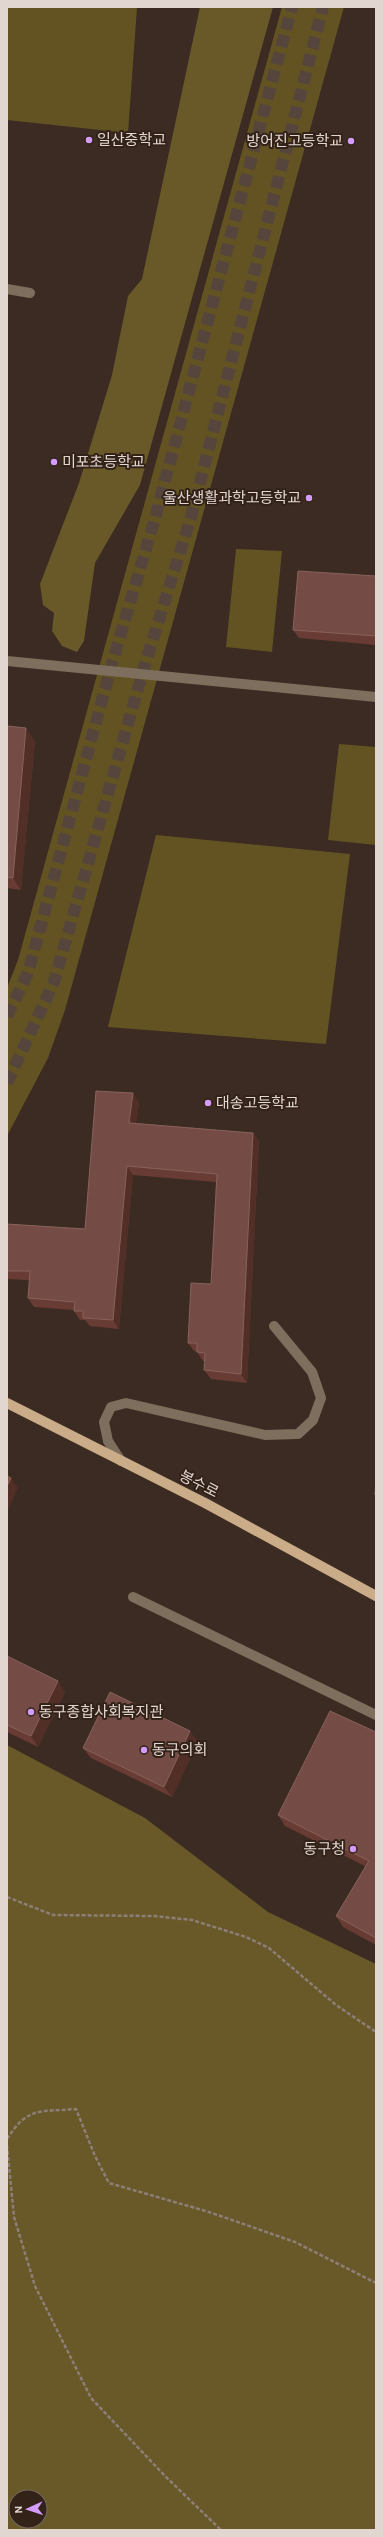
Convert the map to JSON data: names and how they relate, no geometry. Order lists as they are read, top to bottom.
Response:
{
  "streets": {
    "main road": ["봉수로"]
  },
  "places": [
    "일산중학교",
    "방어진고등학교",
    "미포초등학교",
    "울산생활과학고등학교",
    "대송고등학교",
    "동구종합사회복지관",
    "동구의회",
    "동구청"
  ],
  "north": "left"
}
